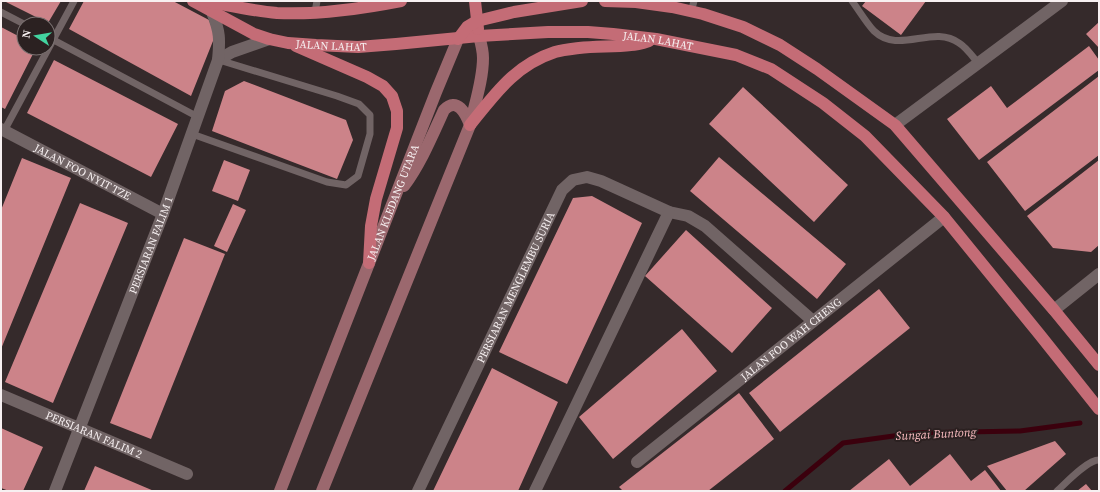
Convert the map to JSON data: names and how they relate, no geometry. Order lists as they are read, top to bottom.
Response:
{
  "streets": {
    "main road": ["JALAN LAHAT", "JALAN KLEDANG UTARA"],
    "street": [
      "JALAN FOO NYIT TZE",
      "PERSIARAN FALIM 1",
      "PERSIARAN MENGLEMBU SURIA",
      "JALAN FOO WAH CHENG",
      "PERSIARAN FALIM 2"
    ]
  },
  "crossings": [
    ["JALAN LAHAT", "JALAN KLEDANG UTARA"],
    ["JALAN LAHAT", "PERSIARAN FALIM 1"],
    ["JALAN LAHAT", "JALAN FOO WAH CHENG"],
    ["JALAN FOO NYIT TZE", "PERSIARAN FALIM 1"],
    ["PERSIARAN FALIM 1", "PERSIARAN FALIM 2"],
    ["PERSIARAN MENGLEMBU SURIA", "JALAN FOO WAH CHENG"]
  ],
  "water": ["Sungai Buntong"],
  "north": "left"
}
